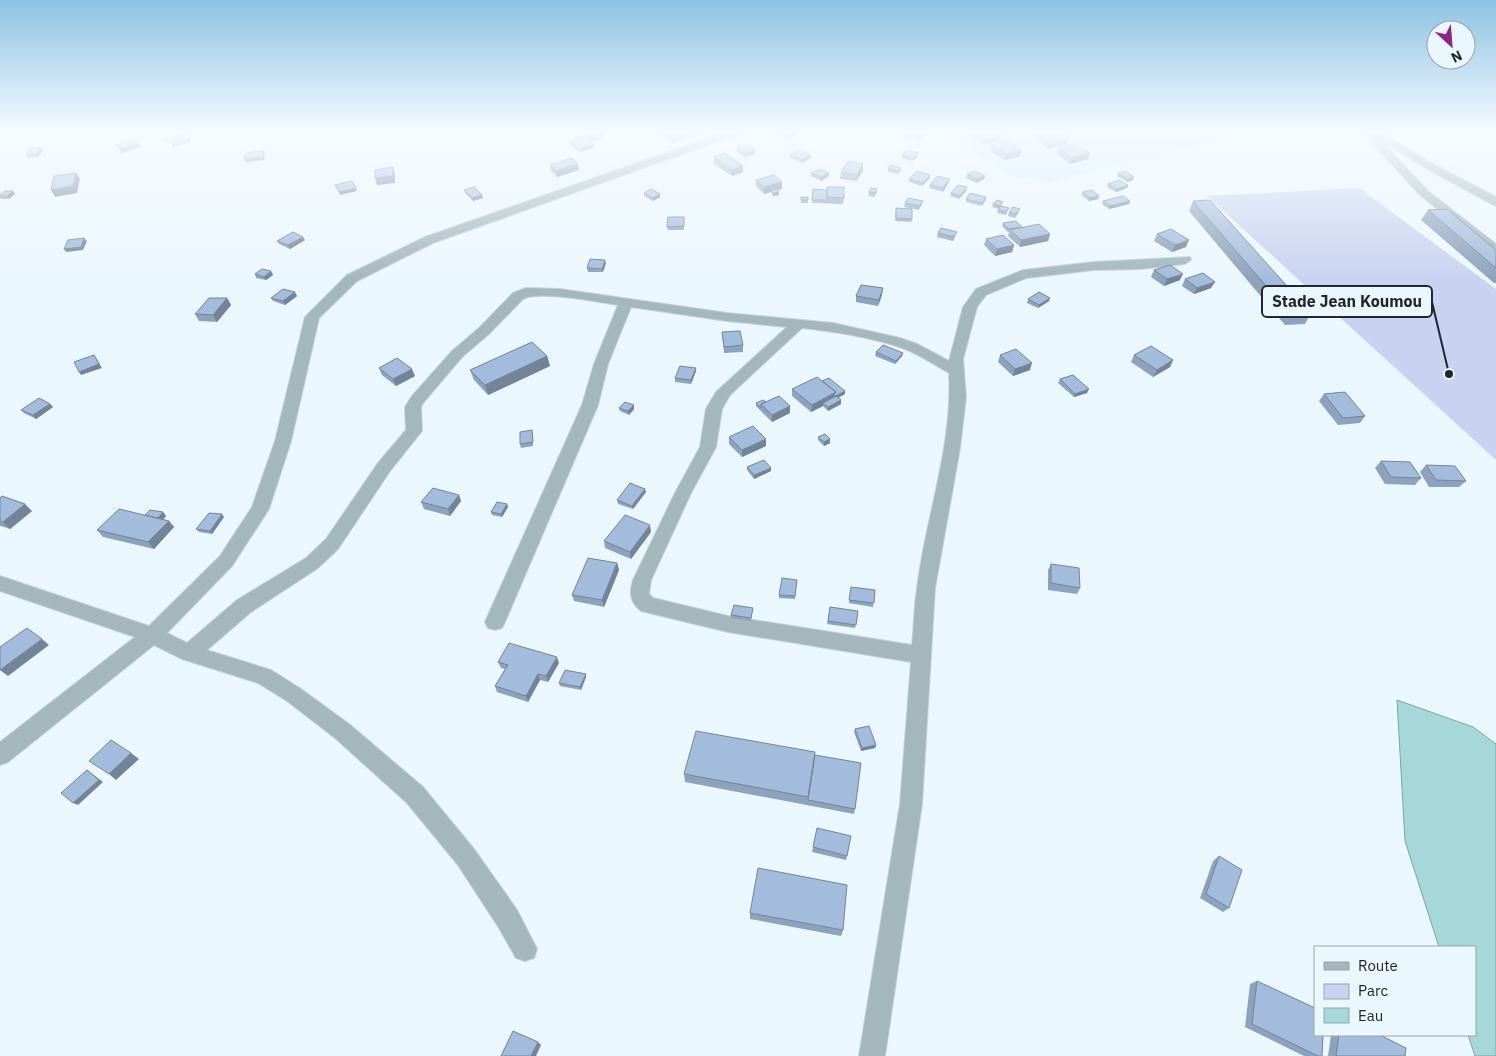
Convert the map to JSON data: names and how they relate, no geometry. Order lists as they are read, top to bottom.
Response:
{
  "places": ["Stade Jean Koumou"],
  "legend": ["Route", "Parc", "Eau"],
  "north": "bottom right"
}
